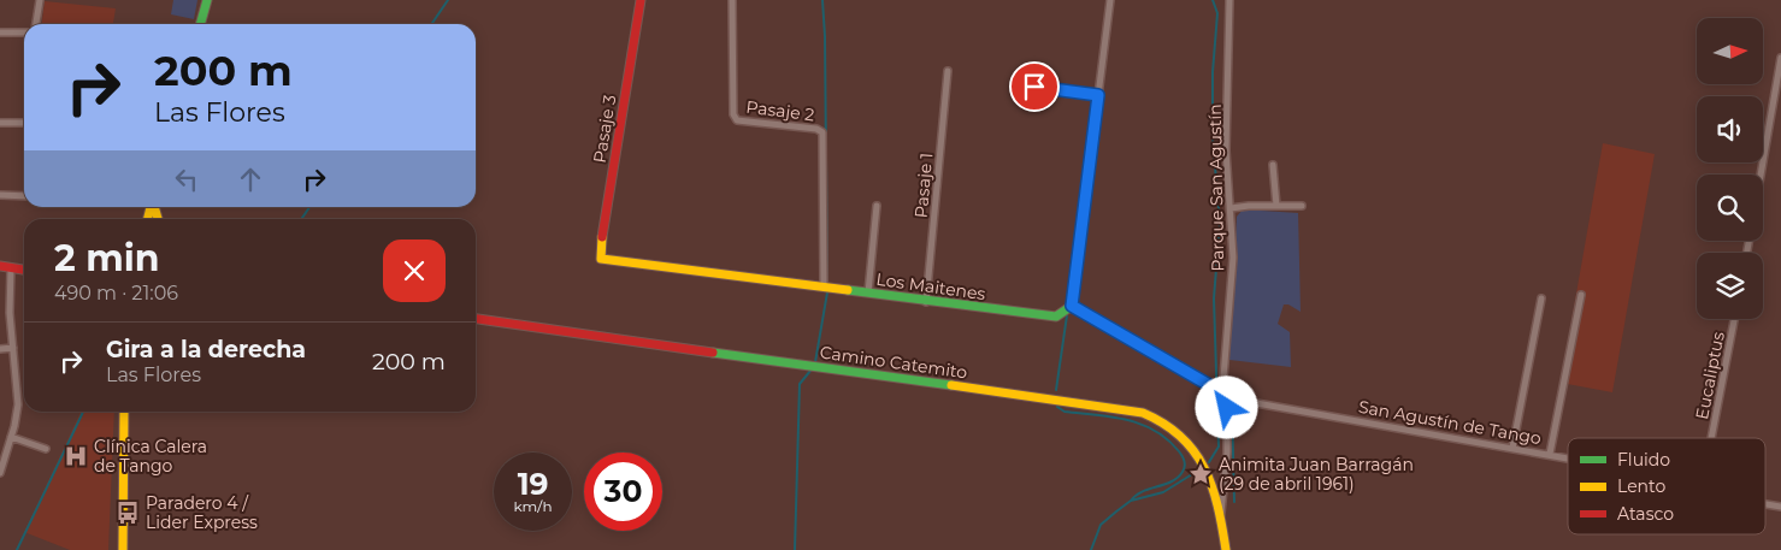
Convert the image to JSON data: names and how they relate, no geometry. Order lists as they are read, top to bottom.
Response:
{
  "streets": {
    "main road": ["Pasaje 3", "Los Maitenes", "Camino Catemito"],
    "street": [
      "Pasaje 2",
      "Pasaje 1",
      "Parque San Agustín",
      "Eucaliptus",
      "San Agustín de Tango"
    ]
  },
  "crossings": [
    ["Pasaje 2", "Los Maitenes"],
    ["Pasaje 3", "Los Maitenes"],
    ["Pasaje 1", "Los Maitenes"],
    ["Parque San Agustín", "Camino Catemito"],
    ["Parque San Agustín", "San Agustín de Tango"]
  ],
  "places": {
    "hospital": ["Clínica Calera de Tango"],
    "place": ["Animita Juan Barragán (29 de abril 1961)"],
    "bus stop": ["Paradero 4 / Lider Express"]
  },
  "legend": ["Fluido", "Lento", "Atasco"],
  "north": "right",
  "page": {
    "turn": ["200 m", "Las Flores"],
    "heading": ["2 min", "490 m · 21:06"],
    "list": [
      {
        "name": "Gira a la derecha",
        "note": "Las Flores",
        "value": "200 m"
      }
    ],
    "speed": "19 km/h",
    "limit": "30"
  }
}
